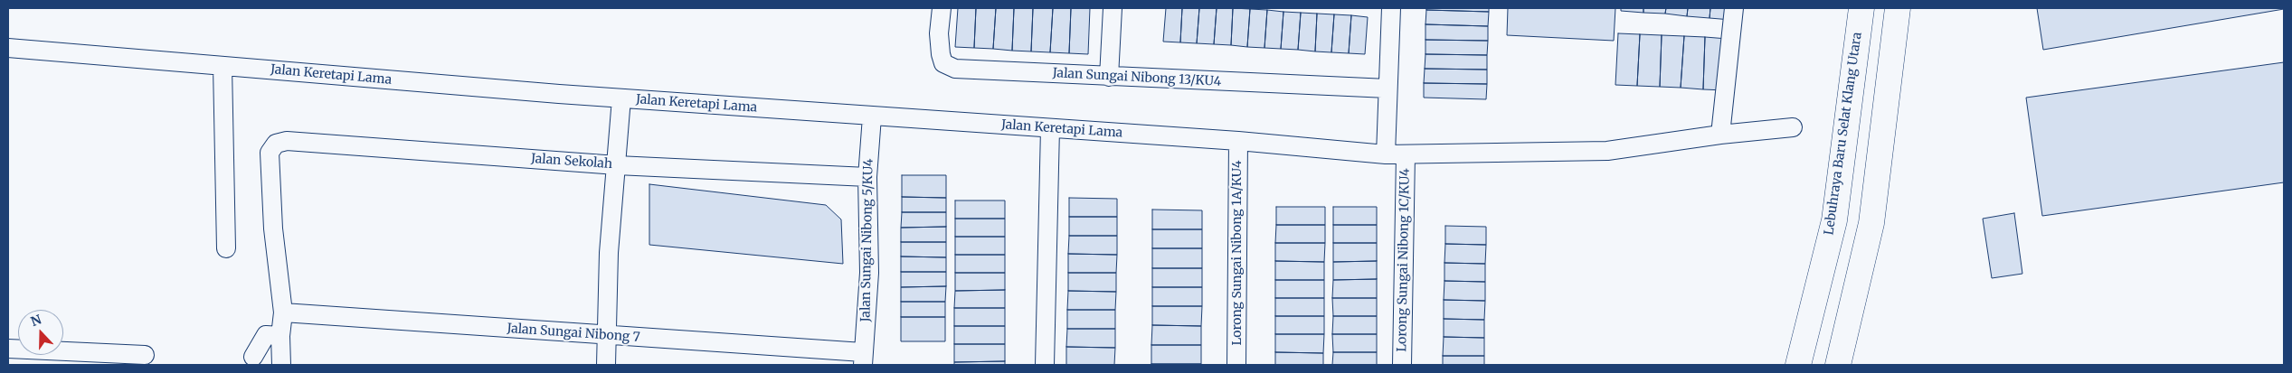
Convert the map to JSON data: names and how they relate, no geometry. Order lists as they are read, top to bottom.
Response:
{
  "streets": {
    "highway": ["Lebuhraya Baru Selat Klang Utara"],
    "street": [
      "Jalan Keretapi Lama",
      "Jalan Sungai Nibong 13/KU4",
      "Jalan Sekolah",
      "Jalan Sungai Nibong 5/KU4",
      "Lorong Sungai Nibong 1A/KU4",
      "Lorong Sungai Nibong 1C/KU4",
      "Jalan Sungai Nibong 7"
    ]
  },
  "crossings": [
    ["Jalan Keretapi Lama", "Jalan Sungai Nibong 5/KU4"],
    ["Jalan Keretapi Lama", "Lorong Sungai Nibong 1A/KU4"],
    ["Jalan Keretapi Lama", "Lorong Sungai Nibong 1C/KU4"],
    ["Jalan Sekolah", "Jalan Sungai Nibong 5/KU4"],
    ["Jalan Sekolah", "Jalan Sungai Nibong 7"],
    ["Jalan Sungai Nibong 5/KU4", "Jalan Sungai Nibong 7"]
  ],
  "north": "top"
}
